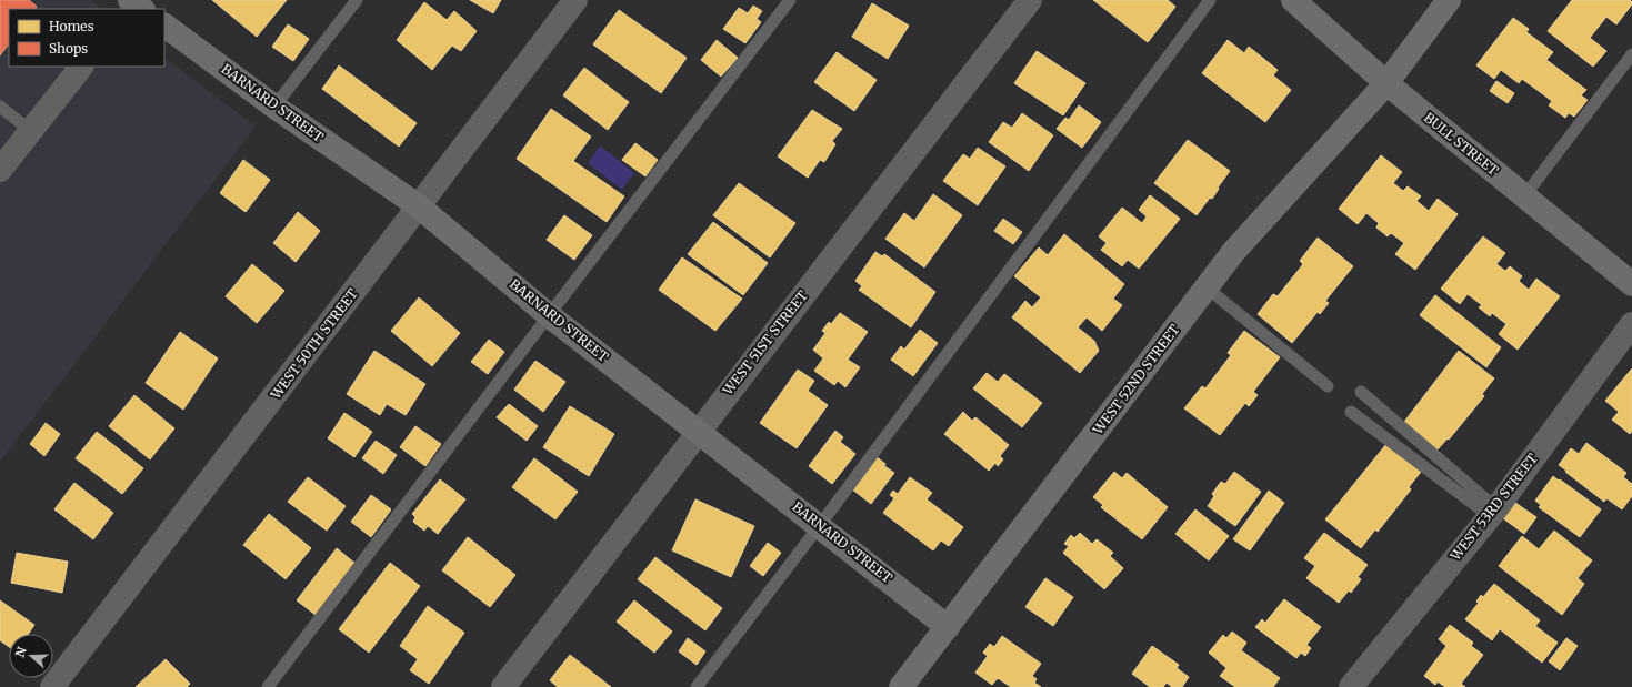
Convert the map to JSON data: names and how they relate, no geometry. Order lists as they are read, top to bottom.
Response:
{
  "streets": {
    "street": [
      "BARNARD STREET",
      "BULL STREET",
      "WEST 51ST STREET",
      "WEST 50TH STREET",
      "WEST 52ND STREET",
      "WEST 53RD STREET"
    ]
  },
  "crossings": [
    ["BARNARD STREET", "WEST 51ST STREET"],
    ["BARNARD STREET", "WEST 50TH STREET"],
    ["BARNARD STREET", "WEST 52ND STREET"],
    ["BULL STREET", "WEST 52ND STREET"]
  ],
  "legend": ["Homes", "Shops"],
  "north": "left"
}
